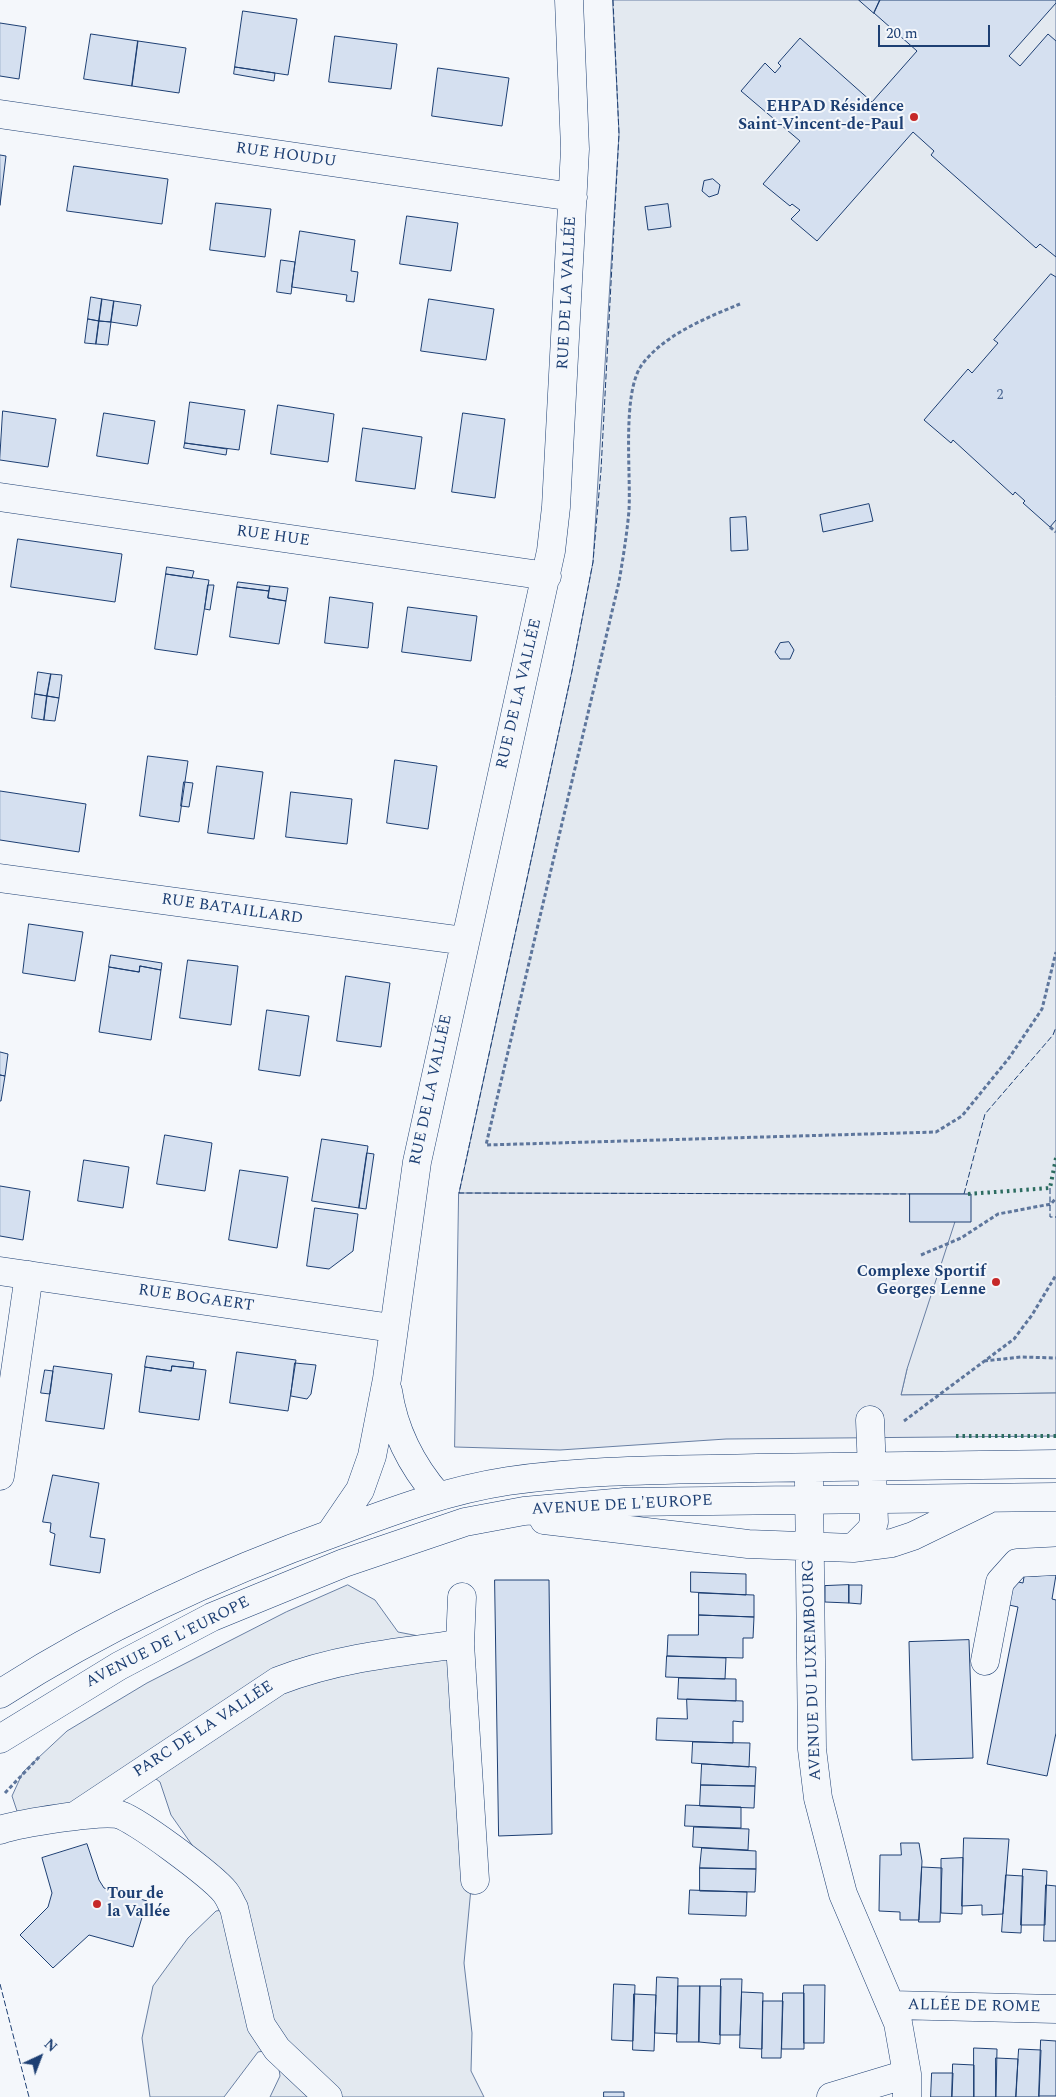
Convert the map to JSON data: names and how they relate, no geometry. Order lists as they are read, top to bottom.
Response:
{
  "streets": {
    "street": [
      "RUE HOUDU",
      "RUE DE LA VALLÉE",
      "RUE HUE",
      "RUE BATAILLARD",
      "RUE BOGAERT",
      "AVENUE DE L'EUROPE",
      "AVENUE DU LUXEMBOURG",
      "PARC DE LA VALLÉE",
      "ALLÉE DE ROME"
    ]
  },
  "crossings": [
    ["RUE HOUDU", "RUE DE LA VALLÉE"],
    ["RUE DE LA VALLÉE", "RUE HUE"],
    ["RUE DE LA VALLÉE", "RUE BATAILLARD"],
    ["RUE DE LA VALLÉE", "RUE BOGAERT"],
    ["RUE DE LA VALLÉE", "AVENUE DE L'EUROPE"],
    ["AVENUE DE L'EUROPE", "AVENUE DU LUXEMBOURG"],
    ["AVENUE DU LUXEMBOURG", "ALLÉE DE ROME"]
  ],
  "places": ["EHPAD Résidence Saint-Vincent-de-Paul", "Complexe Sportif Georges Lenne", "Tour de la Vallée"],
  "house_numbers": ["2"],
  "scale_bar": "20 m",
  "north": "top right"
}
